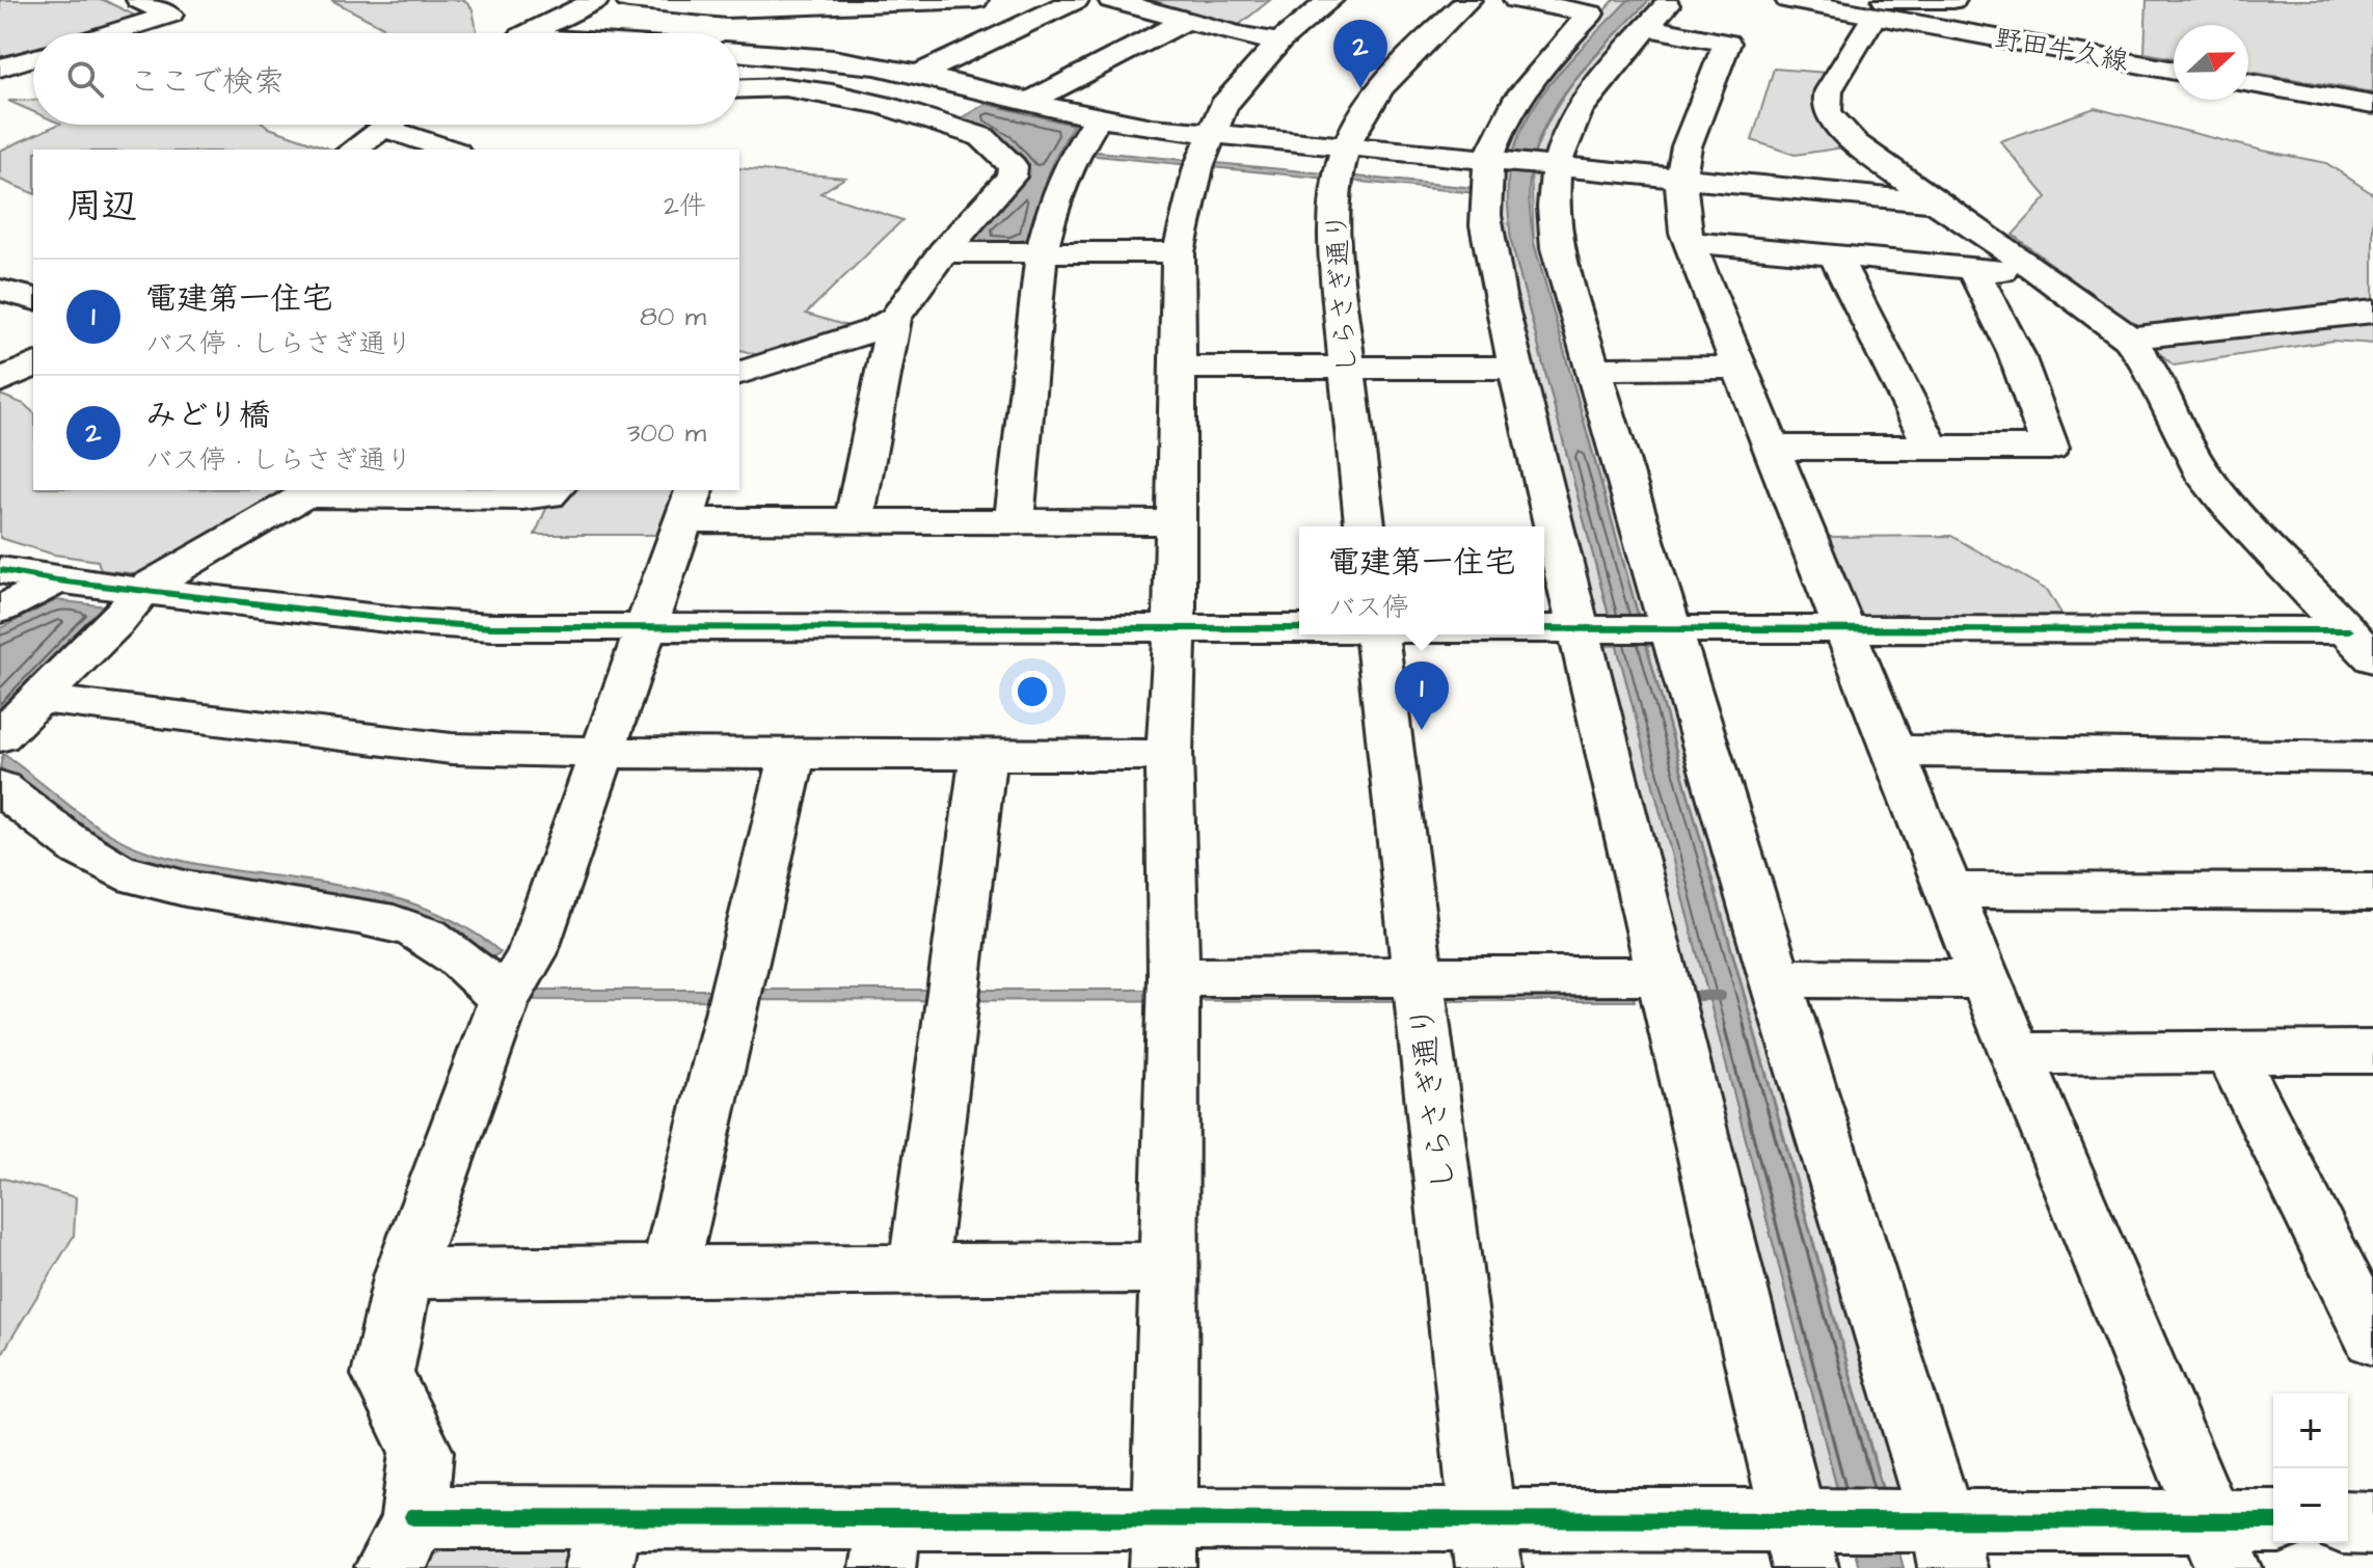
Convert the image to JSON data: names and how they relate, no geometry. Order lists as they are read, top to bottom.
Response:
{
  "streets": {
    "street": ["野田牛久線", "しらさぎ通り"]
  },
  "north": "right",
  "page": {
    "pins": ["2", "1"],
    "search": "ここで検索",
    "heading": ["周辺", "2件"],
    "list": [
      {
        "mark": "1",
        "name": "電建第一住宅",
        "note": "バス停 · しらさぎ通り",
        "value": "80 m"
      },
      {
        "mark": "2",
        "name": "みどり橋",
        "note": "バス停 · しらさぎ通り",
        "value": "300 m"
      }
    ],
    "popup": ["電建第一住宅", "バス停"],
    "map_buttons": ["+", "−"]
  }
}
